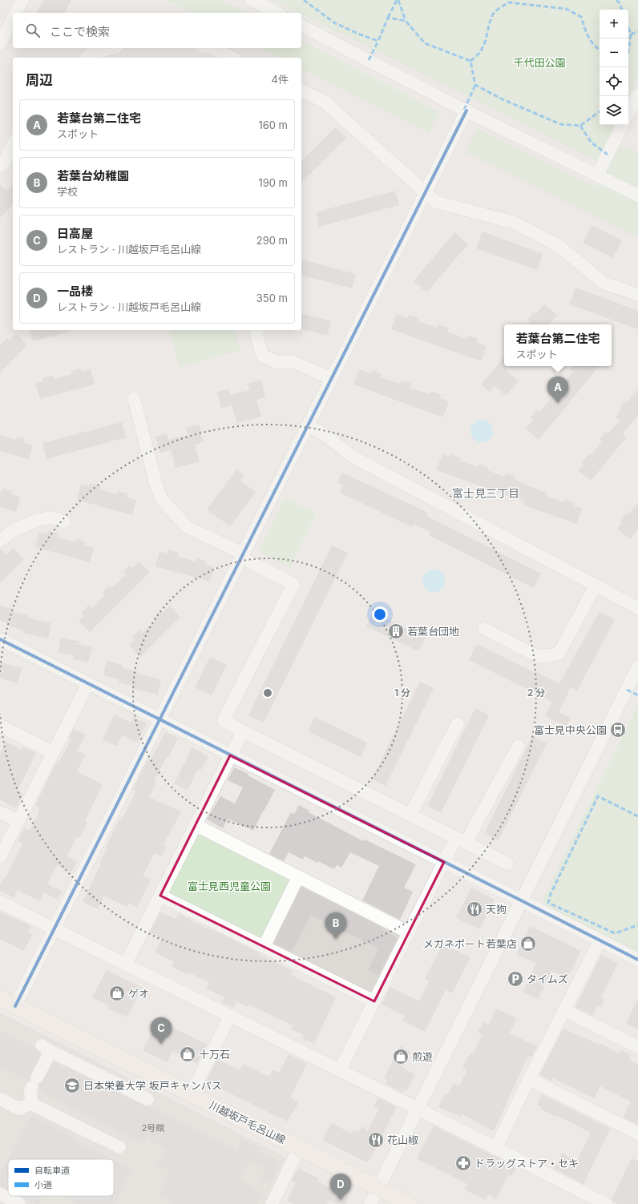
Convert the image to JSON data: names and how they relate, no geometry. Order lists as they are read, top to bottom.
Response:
{
  "streets": {
    "main road": ["川越坂戸毛呂山線"]
  },
  "districts": ["富士見三丁目"],
  "parks": ["千代田公園", "富士見西児童公園"],
  "places": {
    "building": ["若葉台団地"],
    "bus stop": ["富士見中央公園"],
    "restaurant": ["天狗", "花山椒"],
    "shop": [
      "メガネポート若葉店",
      "ゲオ",
      "十万石",
      "煎遊"
    ],
    "parking": ["タイムズ"],
    "school or university": ["日本栄養大学 坂戸キャンパス"],
    "pharmacy": ["ドラッグストア・セキ"]
  },
  "house_numbers": ["2号館"],
  "legend": ["自転車道", "小道"],
  "page": {
    "map_buttons": ["+", "−"],
    "search": "ここで検索",
    "heading": ["周辺", "4件"],
    "list": [
      {
        "mark": "A",
        "name": "若葉台第二住宅",
        "note": "スポット",
        "value": "160 m"
      },
      {
        "mark": "B",
        "name": "若葉台幼稚園",
        "note": "学校",
        "value": "190 m"
      },
      {
        "mark": "C",
        "name": "日高屋",
        "note": "レストラン · 川越坂戸毛呂山線",
        "value": "290 m"
      },
      {
        "mark": "D",
        "name": "一品楼",
        "note": "レストラン · 川越坂戸毛呂山線",
        "value": "350 m"
      }
    ],
    "popup": ["若葉台第二住宅", "スポット"],
    "pins": [
      "A",
      "B",
      "C",
      "D"
    ]
  },
  "rings": ["1 分", "2 分"]
}
